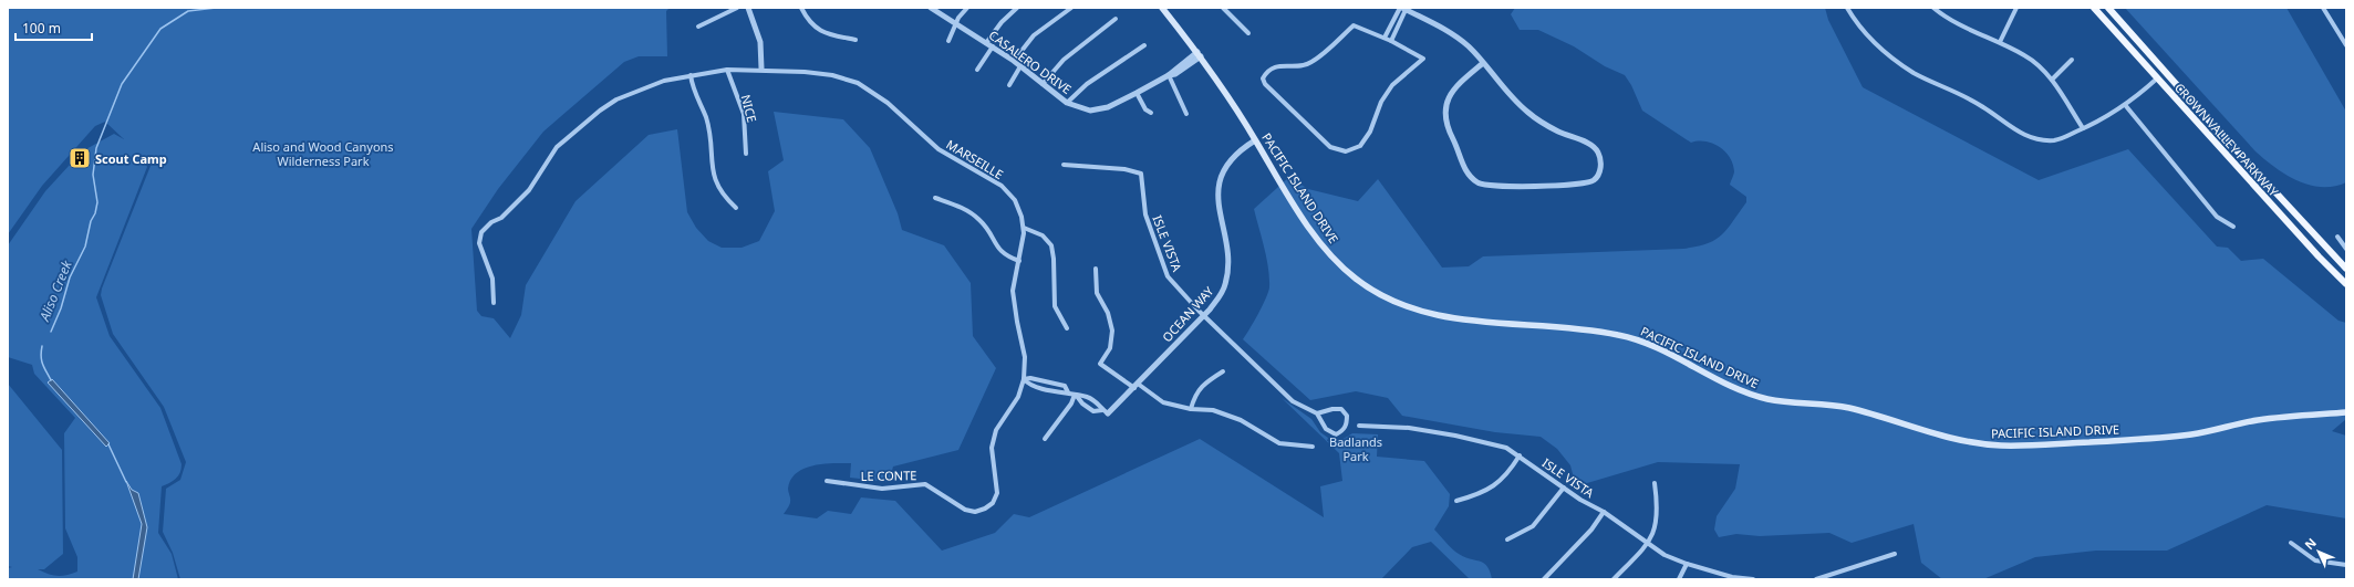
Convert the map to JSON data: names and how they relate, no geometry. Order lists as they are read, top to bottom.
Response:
{
  "streets": {
    "main road": ["CROWN VALLEY PARKWAY", "PACIFIC ISLAND DRIVE"],
    "street": [
      "CASALERO DRIVE",
      "NICE",
      "MARSEILLE",
      "ISLE VISTA",
      "OCEAN WAY",
      "LE CONTE"
    ]
  },
  "crossings": [
    ["CASALERO DRIVE", "PACIFIC ISLAND DRIVE"],
    ["NICE", "MARSEILLE"],
    ["MARSEILLE", "LE CONTE"],
    ["PACIFIC ISLAND DRIVE", "OCEAN WAY"],
    ["ISLE VISTA", "OCEAN WAY"]
  ],
  "water": ["Aliso Creek"],
  "parks": ["Aliso and Wood Canyons Wilderness Park", "Badlands Park"],
  "places": {
    "building": ["Scout Camp"]
  },
  "scale_bar": "100 m",
  "north": "top left"
}
